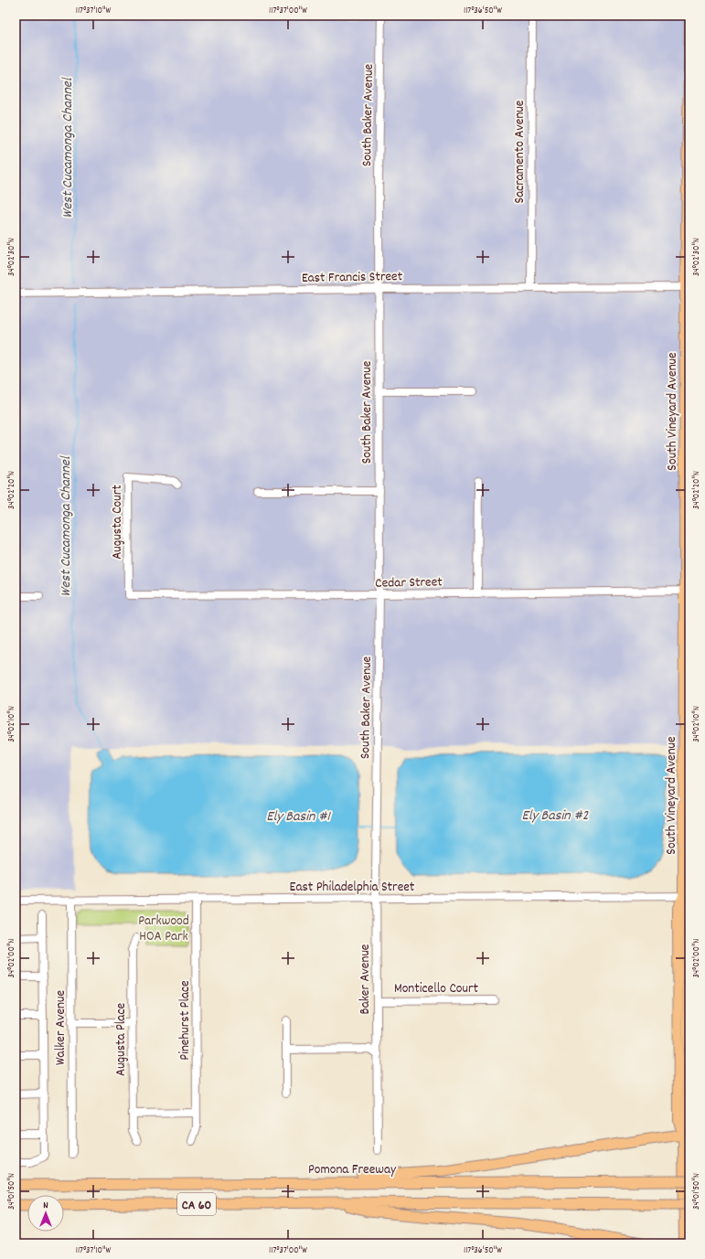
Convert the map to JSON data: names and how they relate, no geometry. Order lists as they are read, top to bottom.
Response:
{
  "streets": {
    "highway": ["Pomona Freeway", "CA 60"],
    "main road": ["South Vineyard Avenue"],
    "street": [
      "South Baker Avenue",
      "Sacramento Avenue",
      "East Francis Street",
      "Augusta Court",
      "Cedar Street",
      "East Philadelphia Street",
      "Baker Avenue",
      "Monticello Court",
      "Pinehurst Place",
      "Walker Avenue",
      "Augusta Place"
    ]
  },
  "crossings": [
    ["South Baker Avenue", "East Francis Street"],
    ["South Baker Avenue", "Cedar Street"],
    ["South Baker Avenue", "Baker Avenue"],
    ["Sacramento Avenue", "East Francis Street"],
    ["East Francis Street", "South Vineyard Avenue"],
    ["South Vineyard Avenue", "Cedar Street"],
    ["South Vineyard Avenue", "East Philadelphia Street"],
    ["Augusta Court", "Cedar Street"],
    ["East Philadelphia Street", "Baker Avenue"],
    ["East Philadelphia Street", "Pinehurst Place"],
    ["East Philadelphia Street", "Walker Avenue"],
    ["Baker Avenue", "Monticello Court"]
  ],
  "water": ["West Cucamonga Channel", "Ely Basin #2", "Ely Basin #1"],
  "parks": ["Parkwood HOA Park"],
  "north": "top",
  "coordinates": [
    "117°37'10\"W",
    "117°37'00\"W",
    "117°36'50\"W",
    "34°02'30\"N",
    "34°02'20\"N",
    "34°02'10\"N",
    "34°02'00\"N",
    "34°01'50\"N"
  ]
}
